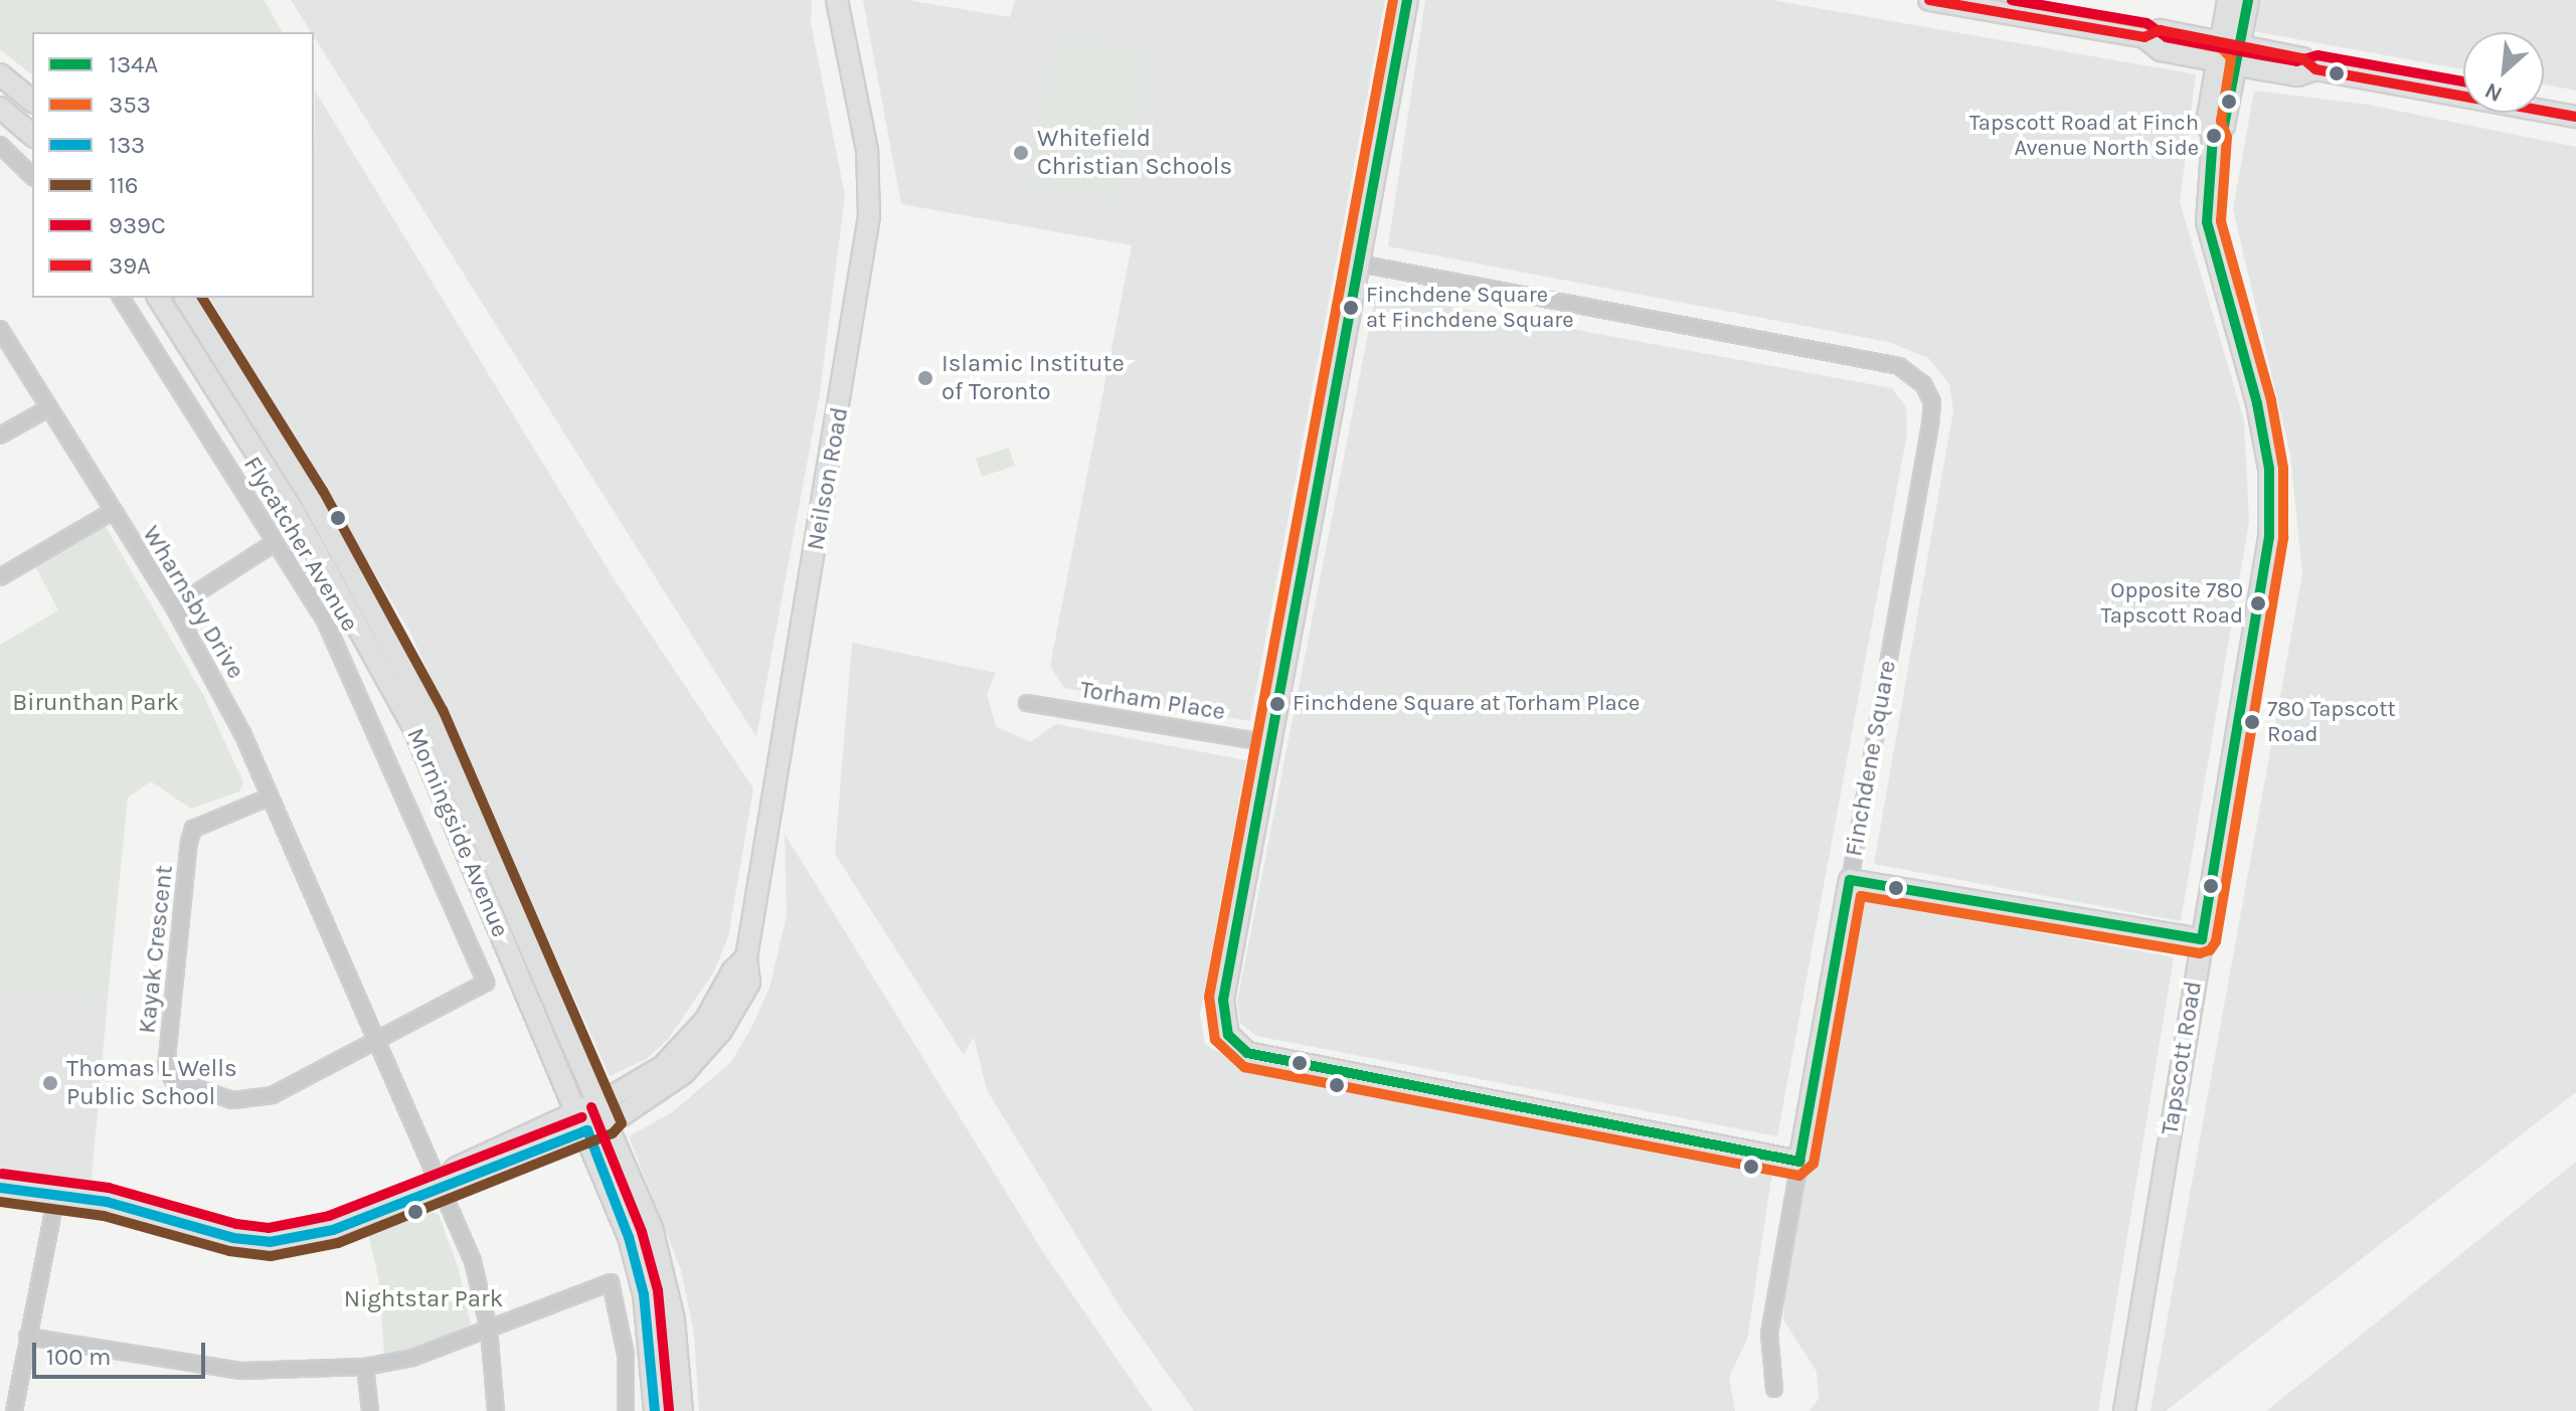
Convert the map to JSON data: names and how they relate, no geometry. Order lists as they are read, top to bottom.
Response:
{
  "streets": {
    "street": [
      "Neilson Road",
      "Flycatcher Avenue",
      "Wharnsby Drive",
      "Torham Place",
      "Finchdene Square",
      "Morningside Avenue",
      "Kayak Crescent",
      "Tapscott Road"
    ]
  },
  "crossings": [
    ["Neilson Road", "Wharnsby Drive"],
    ["Neilson Road", "Morningside Avenue"],
    ["Flycatcher Avenue", "Wharnsby Drive"],
    ["Flycatcher Avenue", "Kayak Crescent"],
    ["Wharnsby Drive", "Kayak Crescent"]
  ],
  "parks": ["Birunthan Park", "Nightstar Park"],
  "places": [
    "Tapscott Road at Finch Avenue North Side",
    "Whitefield Christian Schools",
    "Finchdene Square at Finchdene Square",
    "Islamic Institute of Toronto",
    "Opposite 780 Tapscott Road",
    "Finchdene Square at Torham Place",
    "780 Tapscott Road",
    "Thomas L Wells Public School"
  ],
  "lines": [
    "transit line 134A",
    "transit line 353",
    "transit line 939C",
    "transit line 39A",
    "transit line 116",
    "transit line 133"
  ],
  "legend": [
    "134A",
    "353",
    "133",
    "116",
    "939C",
    "39A"
  ],
  "scale_bar": "100 m",
  "north": "bottom left"
}
